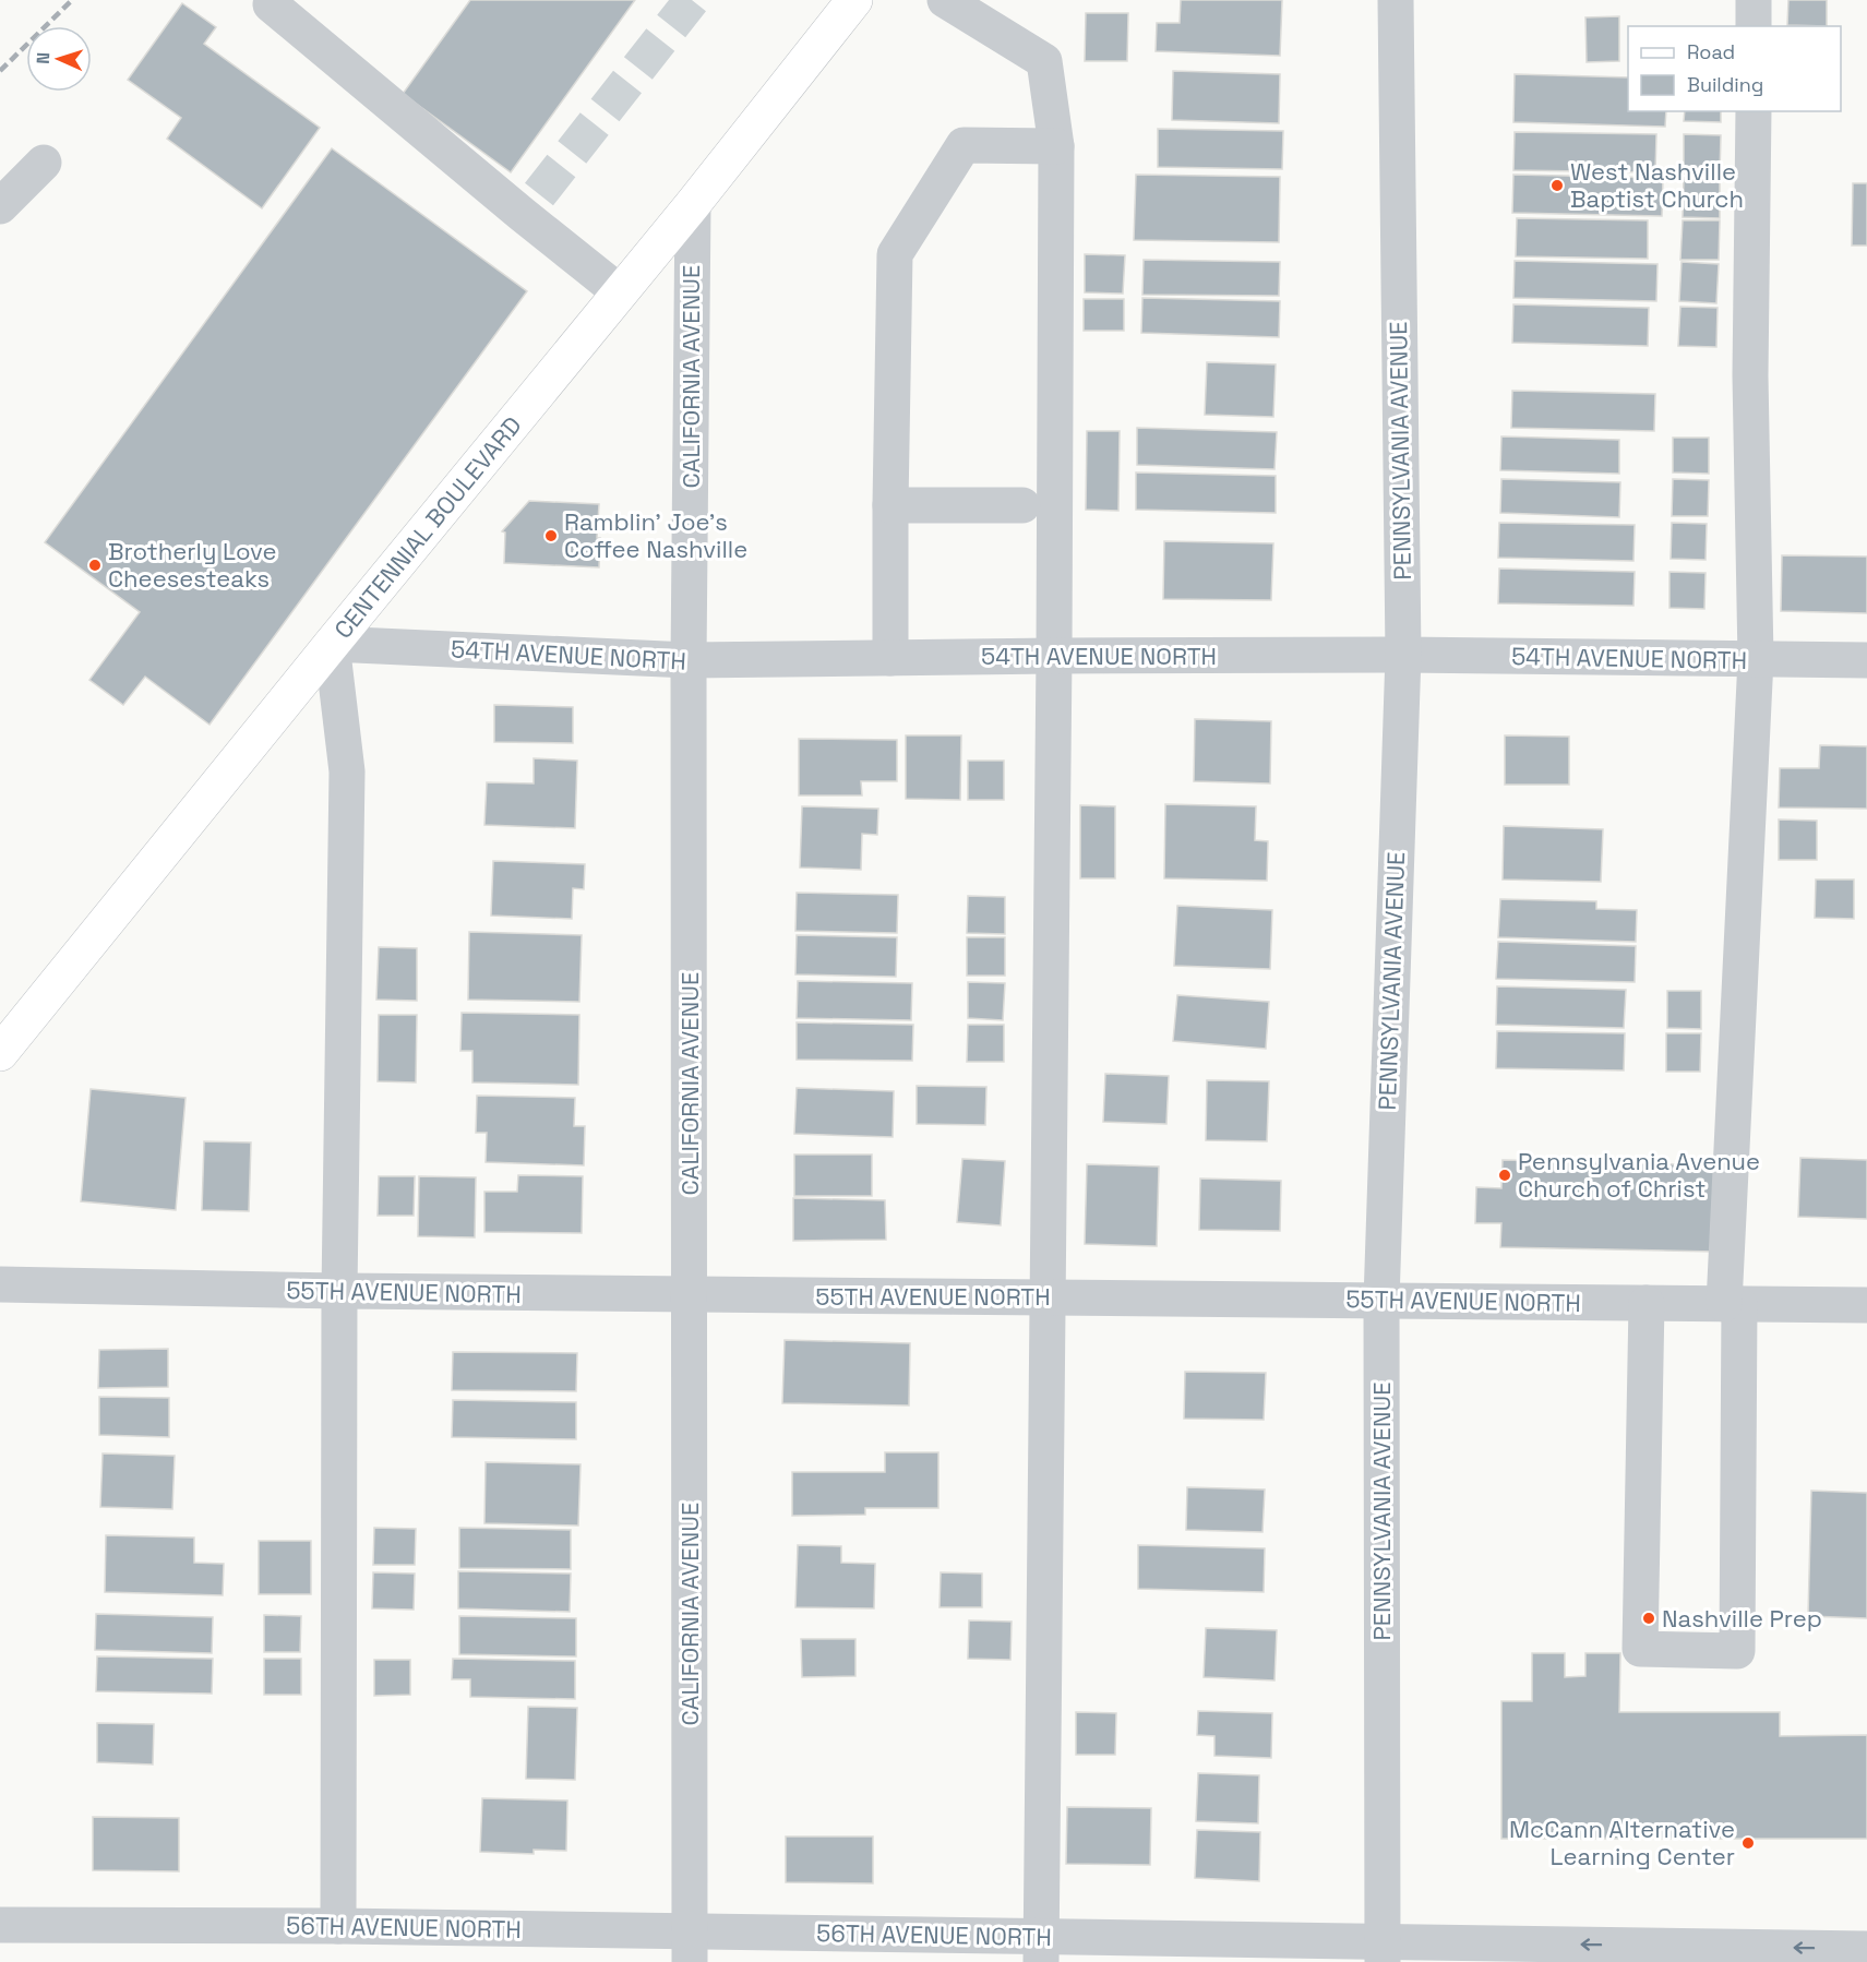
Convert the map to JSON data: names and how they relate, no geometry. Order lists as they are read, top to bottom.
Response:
{
  "streets": {
    "main road": ["CENTENNIAL BOULEVARD"],
    "street": [
      "CALIFORNIA AVENUE",
      "PENNSYLVANIA AVENUE",
      "54TH AVENUE NORTH",
      "55TH AVENUE NORTH",
      "56TH AVENUE NORTH"
    ]
  },
  "crossings": [
    ["CALIFORNIA AVENUE", "CENTENNIAL BOULEVARD"],
    ["CALIFORNIA AVENUE", "54TH AVENUE NORTH"],
    ["CALIFORNIA AVENUE", "55TH AVENUE NORTH"],
    ["CALIFORNIA AVENUE", "56TH AVENUE NORTH"],
    ["PENNSYLVANIA AVENUE", "54TH AVENUE NORTH"],
    ["PENNSYLVANIA AVENUE", "55TH AVENUE NORTH"],
    ["PENNSYLVANIA AVENUE", "56TH AVENUE NORTH"],
    ["CENTENNIAL BOULEVARD", "54TH AVENUE NORTH"]
  ],
  "places": [
    "West Nashville Baptist Church",
    "Ramblin’ Joe’s Coffee Nashville",
    "Brotherly Love Cheesesteaks",
    "Pennsylvania Avenue Church of Christ",
    "Nashville Prep",
    "McCann Alternative Learning Center"
  ],
  "legend": ["Road", "Building"],
  "north": "left"
}
